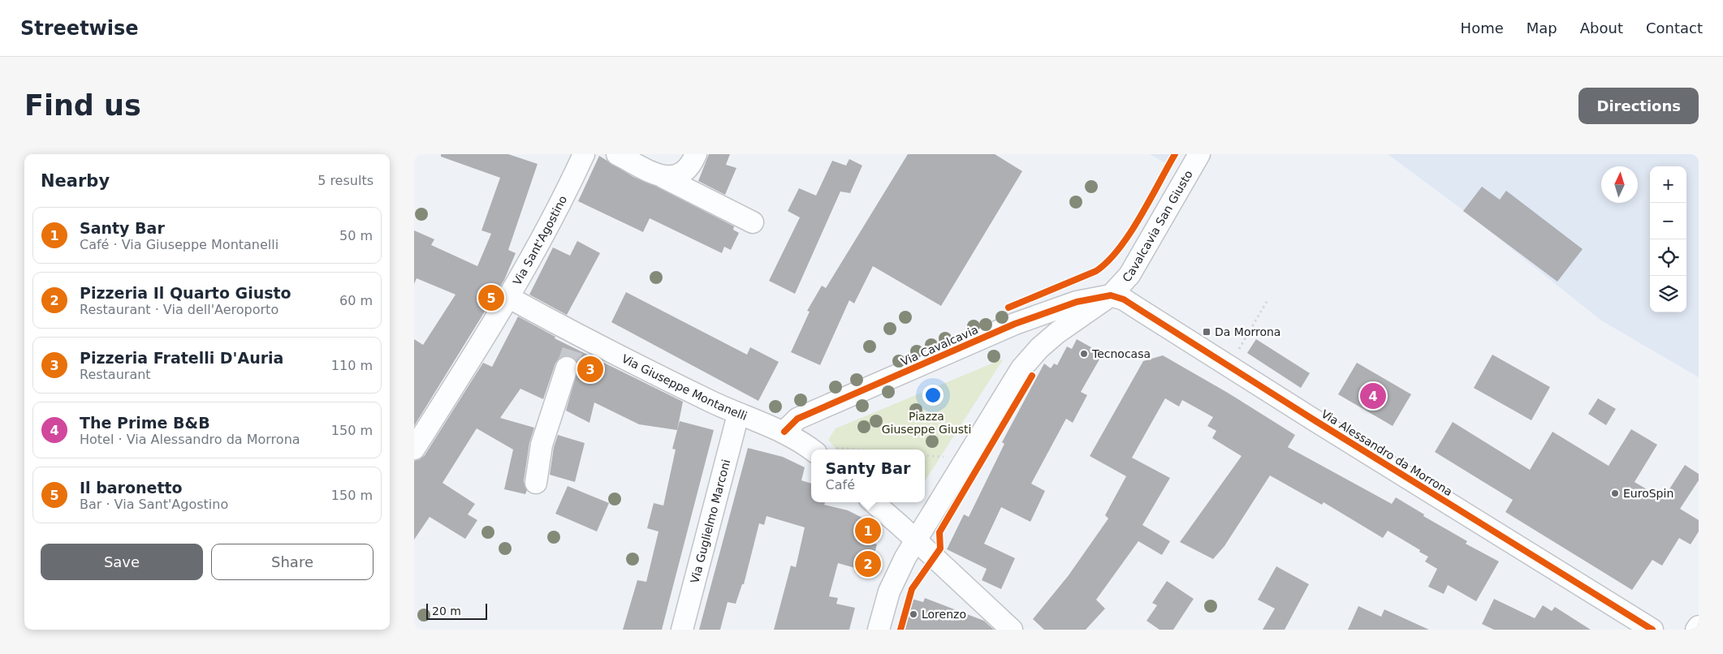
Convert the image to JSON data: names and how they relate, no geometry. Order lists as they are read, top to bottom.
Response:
{
  "streets": {
    "street": [
      "Cavalcavia San Giusto",
      "Via Sant'Agostino",
      "Via Cavalcavia",
      "Via Giuseppe Montanelli",
      "Via Alessandro da Morrona",
      "Via Guglielmo Marconi"
    ]
  },
  "crossings": [
    ["Cavalcavia San Giusto", "Via Cavalcavia"],
    ["Cavalcavia San Giusto", "Via Alessandro da Morrona"],
    ["Via Sant'Agostino", "Via Giuseppe Montanelli"],
    ["Via Cavalcavia", "Via Giuseppe Montanelli"],
    ["Via Cavalcavia", "Via Alessandro da Morrona"],
    ["Via Giuseppe Montanelli", "Via Guglielmo Marconi"]
  ],
  "parks": ["Piazza Giuseppe Giusti"],
  "places": {
    "transit": ["Da Morrona"],
    "other": ["Tecnocasa", "EuroSpin", "Lorenzo"]
  },
  "scale_bar": "20 m",
  "north": "top",
  "page": {
    "header": "Streetwise",
    "nav": [
      "Home",
      "Map",
      "About",
      "Contact"
    ],
    "buttons": [
      "Directions",
      ["Save", "Share"]
    ],
    "title": "Find us",
    "heading": ["Nearby", "5 results"],
    "map_buttons": ["+", "−"],
    "list": [
      {
        "mark": "1",
        "name": "Santy Bar",
        "note": "Café · Via Giuseppe Montanelli",
        "value": "50 m"
      },
      {
        "mark": "2",
        "name": "Pizzeria Il Quarto Giusto",
        "note": "Restaurant · Via dell'Aeroporto",
        "value": "60 m"
      },
      {
        "mark": "3",
        "name": "Pizzeria Fratelli D'Auria",
        "note": "Restaurant",
        "value": "110 m"
      },
      {
        "mark": "4",
        "name": "The Prime B&B",
        "note": "Hotel · Via Alessandro da Morrona",
        "value": "150 m"
      },
      {
        "mark": "5",
        "name": "Il baronetto",
        "note": "Bar · Via Sant'Agostino",
        "value": "150 m"
      }
    ],
    "pins": [
      "5",
      "3",
      "4",
      "1",
      "2"
    ],
    "popup": ["Santy Bar", "Café"],
    "scale": "20 m"
  }
}
